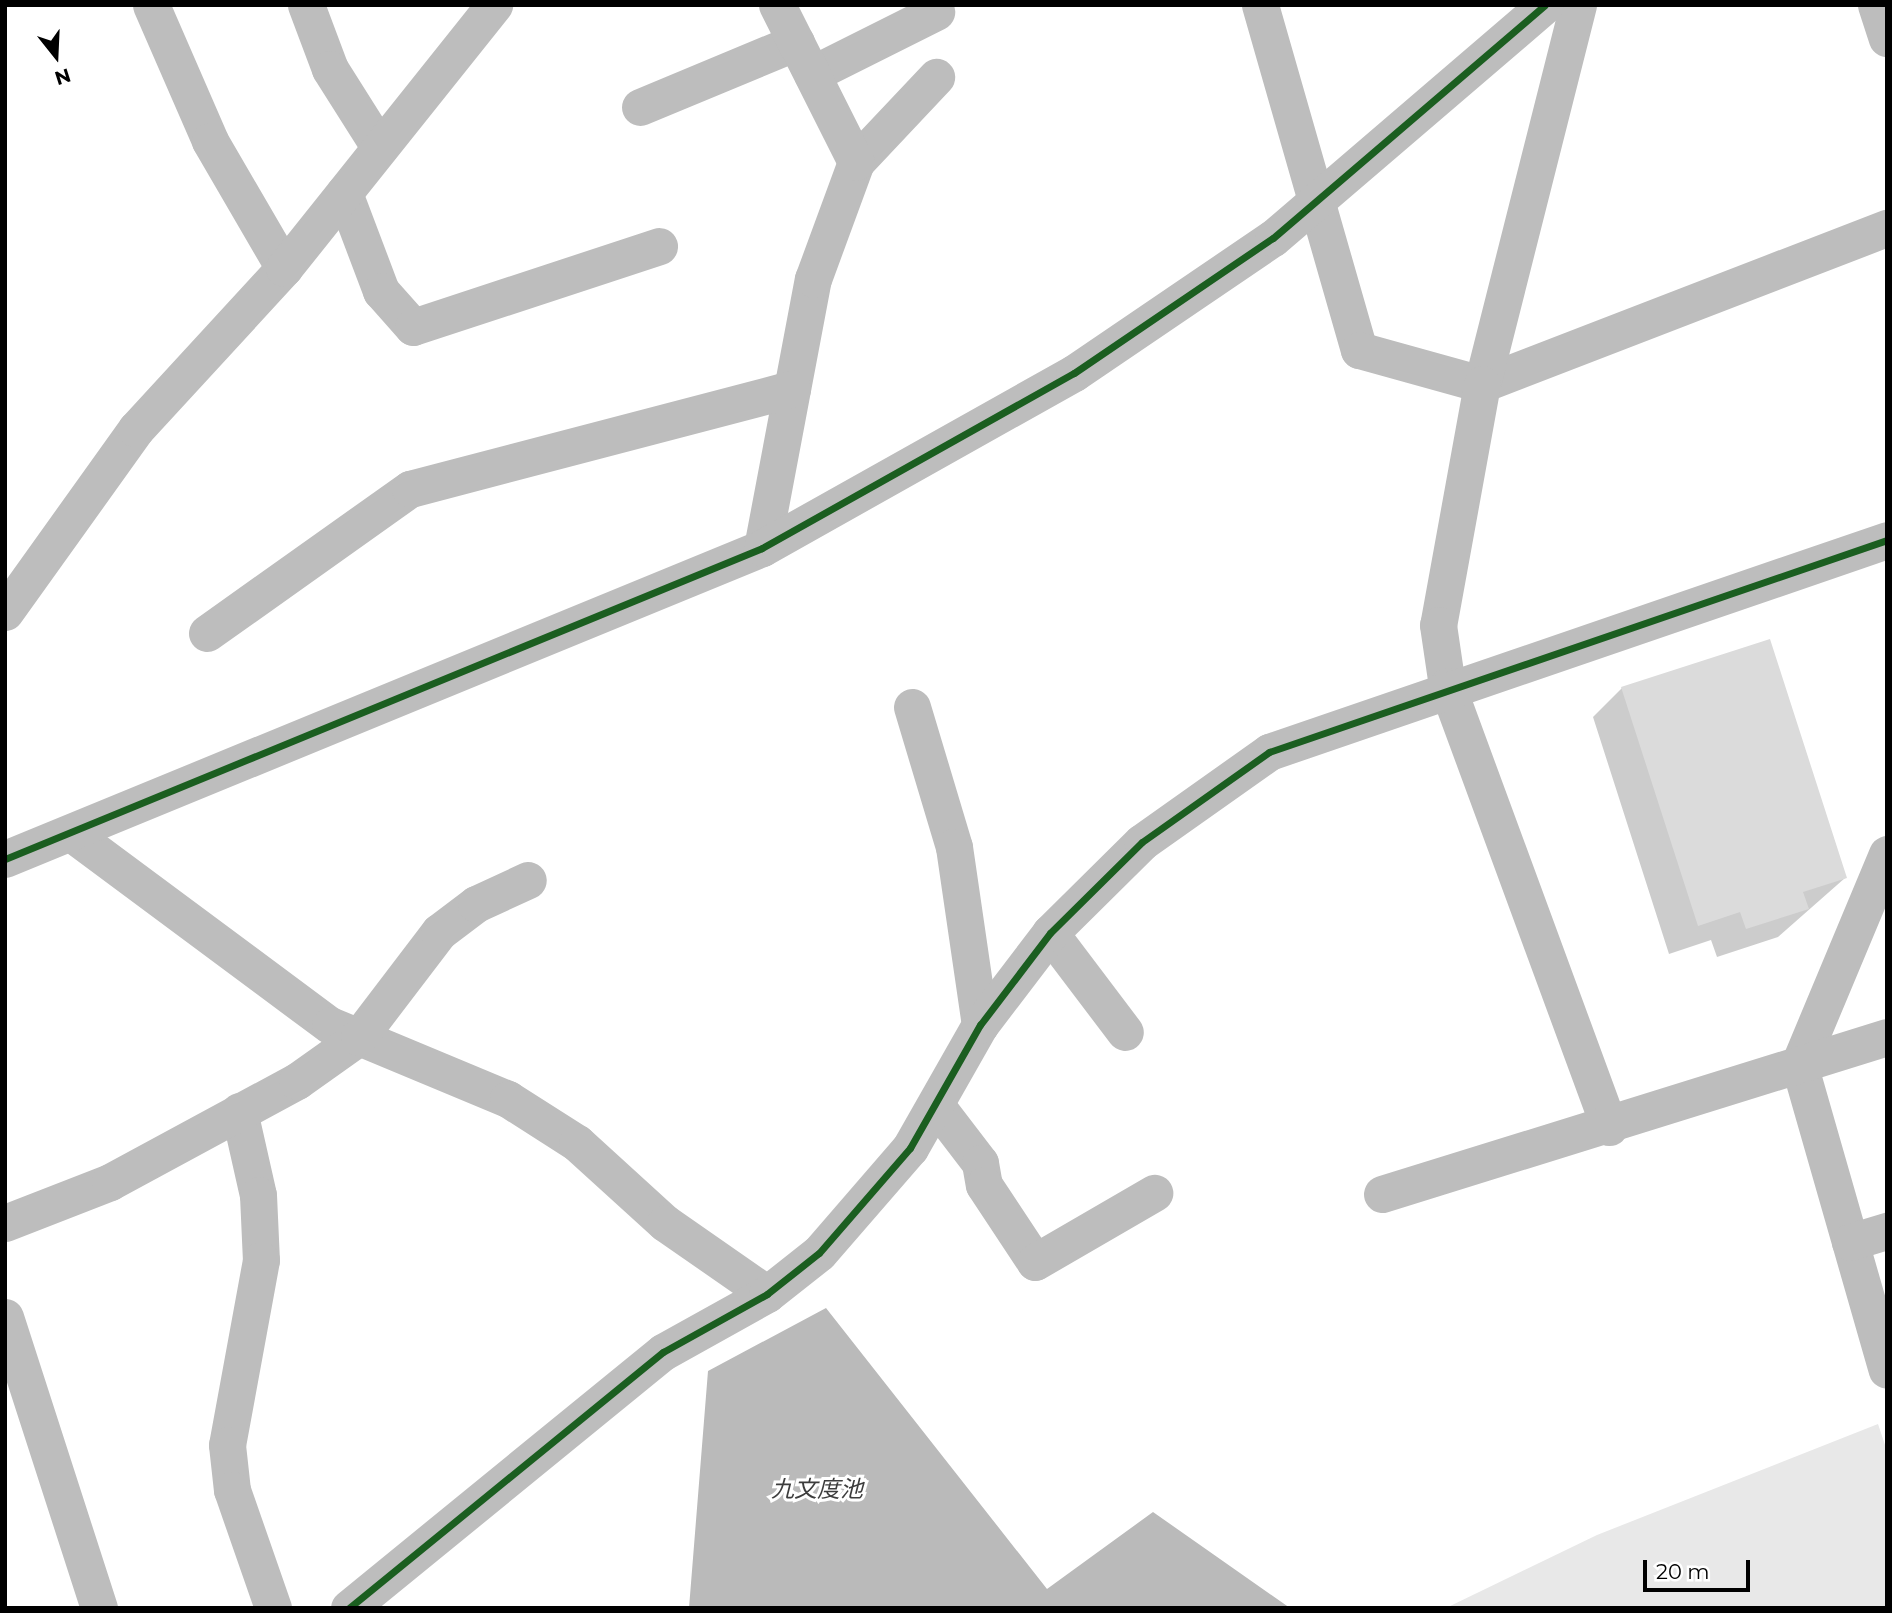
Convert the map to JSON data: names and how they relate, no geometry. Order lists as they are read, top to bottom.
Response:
{
  "water": ["九文度池"],
  "scale_bar": "20 m",
  "north": "bottom"
}
